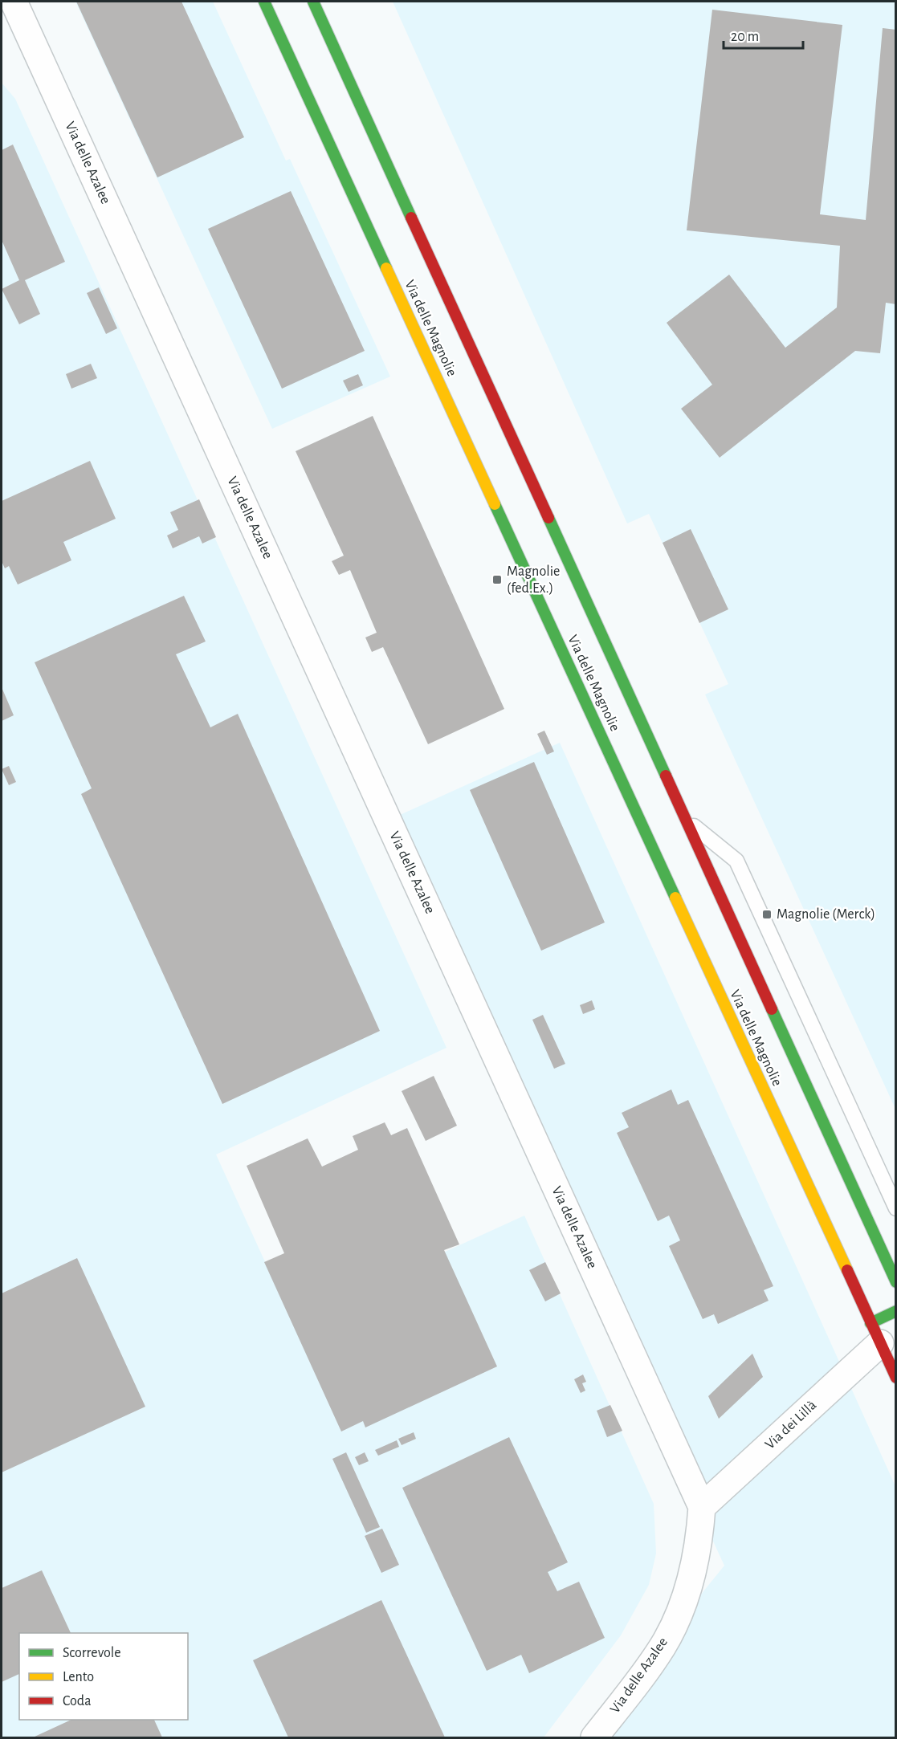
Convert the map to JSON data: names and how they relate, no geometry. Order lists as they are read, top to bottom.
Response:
{
  "streets": {
    "street": ["Via delle Azalee", "Via delle Magnolie", "Via dei Lillà"]
  },
  "crossings": [
    ["Via delle Azalee", "Via dei Lillà"],
    ["Via delle Magnolie", "Via dei Lillà"]
  ],
  "places": {
    "transit": ["Magnolie (fed.Ex.)", "Magnolie (Merck)"]
  },
  "legend": ["Scorrevole", "Lento", "Coda"],
  "scale_bar": "20 m"
}
